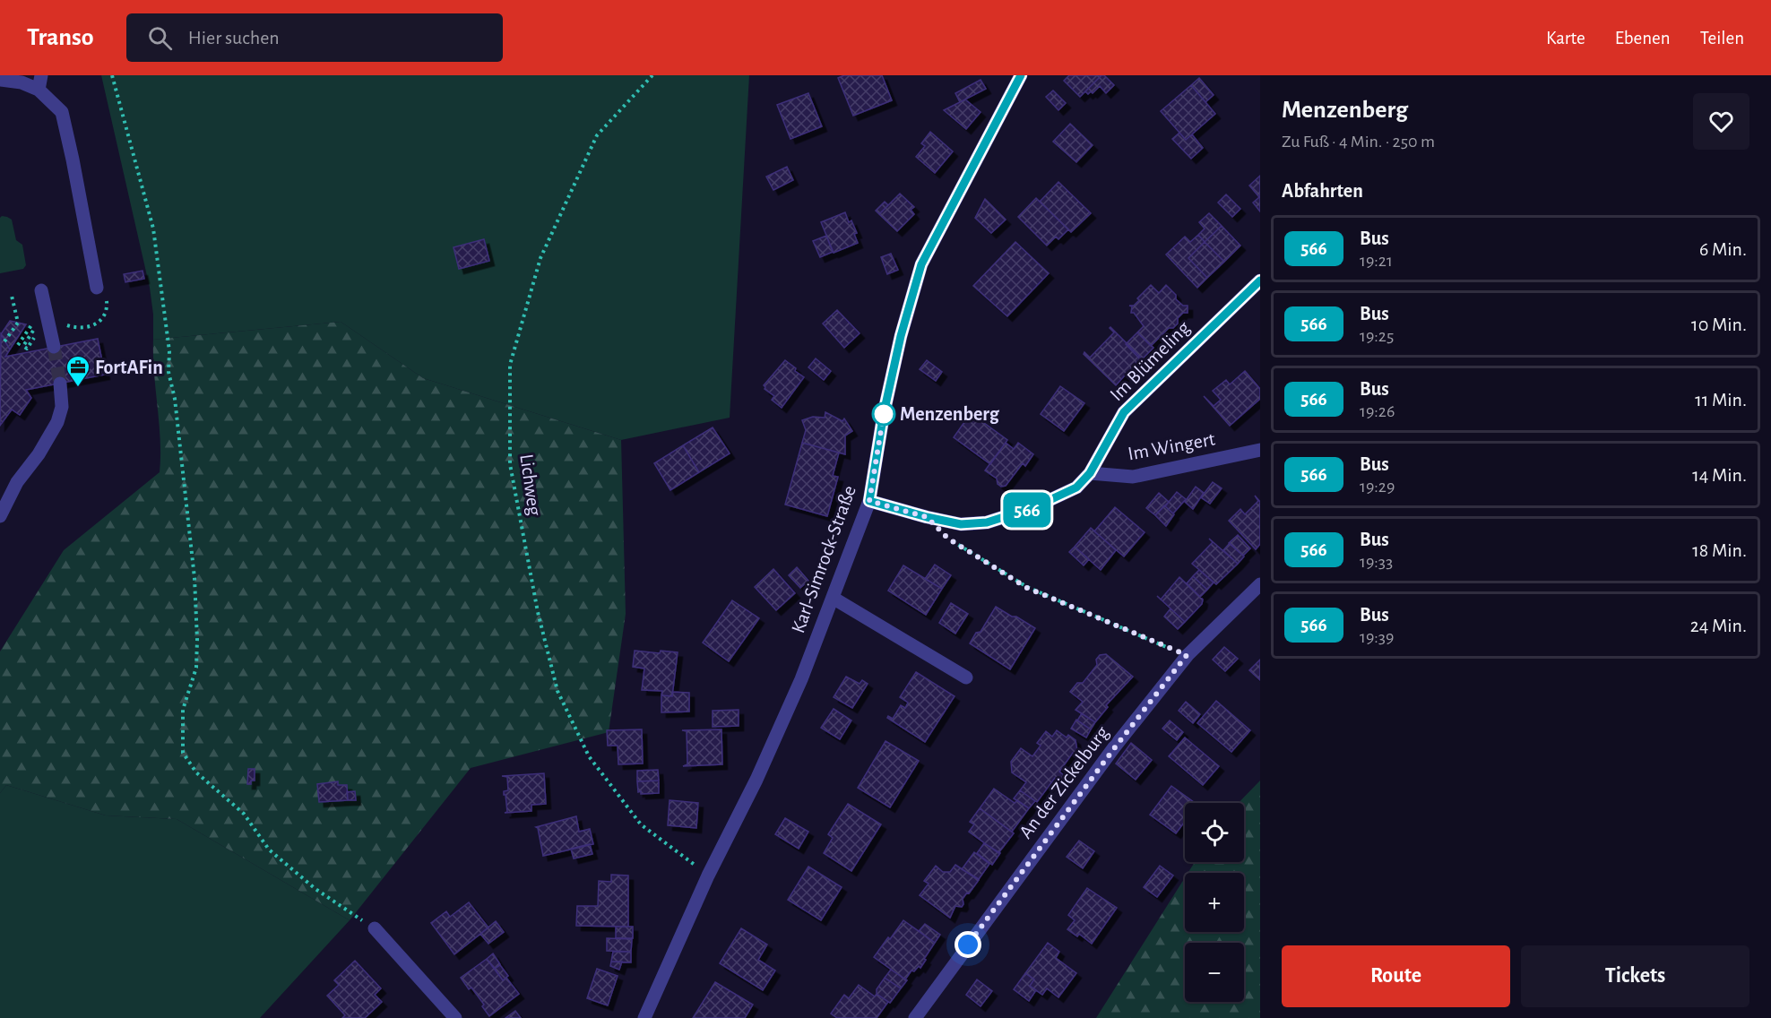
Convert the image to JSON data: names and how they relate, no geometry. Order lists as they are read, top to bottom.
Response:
{
  "streets": {
    "street": [
      "Im Blümeling",
      "Im Wingert",
      "Karl-Simrock-Straße",
      "An der Zickelburg"
    ],
    "path": ["Lichweg"]
  },
  "crossings": [
    ["Im Blümeling", "Im Wingert"],
    ["Im Blümeling", "Karl-Simrock-Straße"],
    ["Lichweg", "Karl-Simrock-Straße"]
  ],
  "places": {
    "office": ["FortAFin"],
    "other": ["Menzenberg"]
  },
  "lines": ["bus line 566"],
  "page": {
    "header": "Transo",
    "search": "Hier suchen",
    "nav": ["Karte", "Ebenen", "Teilen"],
    "on_map": "566",
    "heading": [
      ["Menzenberg", "Zu Fuß · 4 Min. · 250 m"],
      "Abfahrten"
    ],
    "list": [
      {
        "mark": "566",
        "name": "Bus",
        "note": "19:21",
        "value": "6 Min."
      },
      {
        "mark": "566",
        "name": "Bus",
        "note": "19:25",
        "value": "10 Min."
      },
      {
        "mark": "566",
        "name": "Bus",
        "note": "19:26",
        "value": "11 Min."
      },
      {
        "mark": "566",
        "name": "Bus",
        "note": "19:29",
        "value": "14 Min."
      },
      {
        "mark": "566",
        "name": "Bus",
        "note": "19:33",
        "value": "18 Min."
      },
      {
        "mark": "566",
        "name": "Bus",
        "note": "19:39",
        "value": "24 Min."
      }
    ],
    "map_buttons": ["+", "−"],
    "buttons": ["Route", "Tickets"]
  }
}
